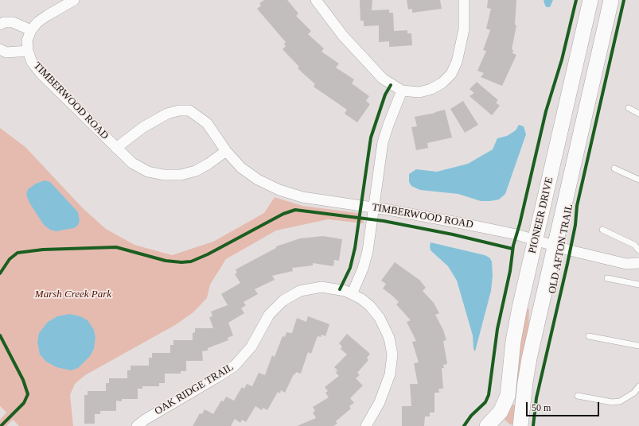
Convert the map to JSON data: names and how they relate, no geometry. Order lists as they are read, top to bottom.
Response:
{
  "streets": {
    "street": ["TIMBERWOOD ROAD", "PIONEER DRIVE", "OAK RIDGE TRAIL"],
    "cycle path": ["OLD AFTON TRAIL"]
  },
  "crossings": [
    ["TIMBERWOOD ROAD", "PIONEER DRIVE"]
  ],
  "parks": ["Marsh Creek Park"],
  "scale_bar": "50 m"
}
